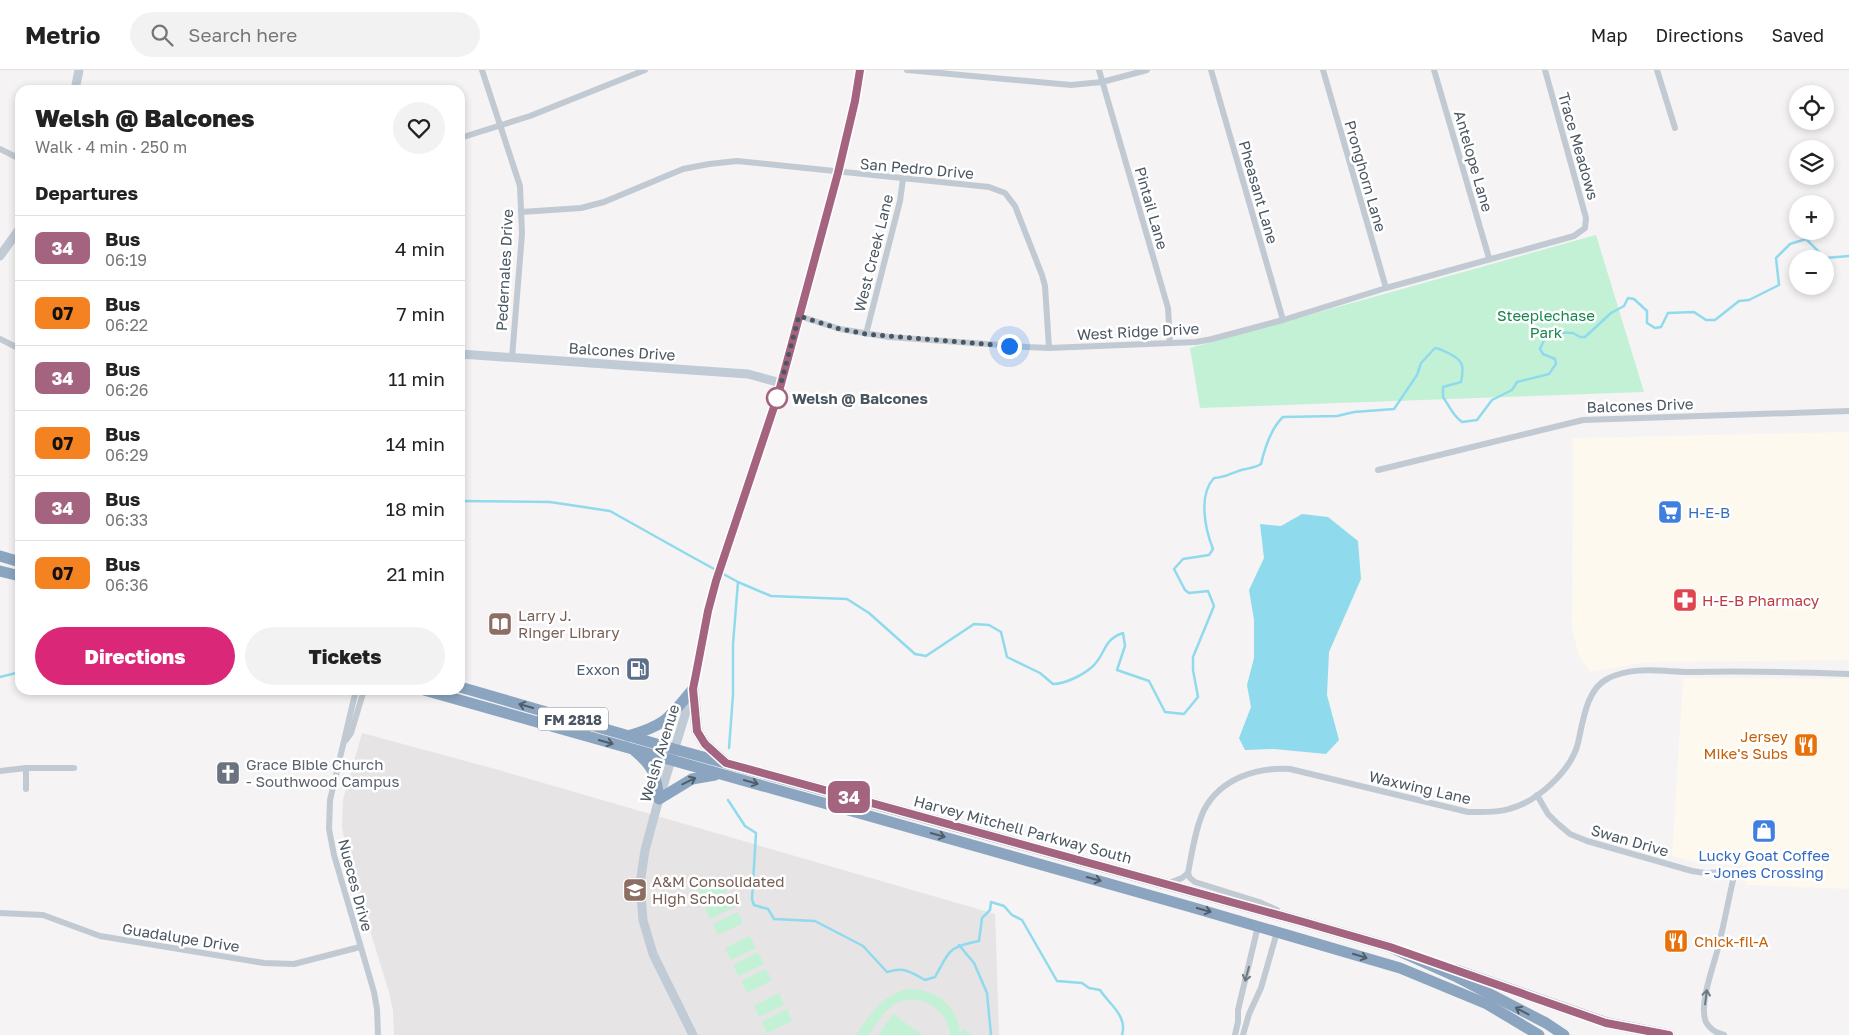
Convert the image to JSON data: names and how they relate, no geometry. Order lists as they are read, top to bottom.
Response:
{
  "streets": {
    "highway": ["FM 2818", "Harvey Mitchell Parkway South"],
    "main road": ["Balcones Drive", "Welsh Avenue"],
    "street": [
      "Trace Meadows",
      "Antelope Lane",
      "San Pedro Drive",
      "Pronghorn Lane",
      "Pheasant Lane",
      "Pintail Lane",
      "West Creek Lane",
      "Pedernales Drive",
      "West Ridge Drive",
      "Waxwing Lane",
      "Swan Drive",
      "Nueces Drive",
      "Guadalupe Drive"
    ]
  },
  "crossings": [
    ["Trace Meadows", "West Ridge Drive"],
    ["Antelope Lane", "West Ridge Drive"],
    ["San Pedro Drive", "West Creek Lane"],
    ["San Pedro Drive", "Pedernales Drive"],
    ["San Pedro Drive", "West Ridge Drive"],
    ["San Pedro Drive", "Welsh Avenue"],
    ["Pronghorn Lane", "West Ridge Drive"],
    ["Pheasant Lane", "West Ridge Drive"],
    ["Pintail Lane", "West Ridge Drive"],
    ["West Creek Lane", "West Ridge Drive"],
    ["Pedernales Drive", "Balcones Drive"],
    ["West Ridge Drive", "Welsh Avenue"],
    ["Balcones Drive", "Welsh Avenue"],
    ["Welsh Avenue", "Harvey Mitchell Parkway South"],
    ["Waxwing Lane", "Swan Drive"],
    ["Nueces Drive", "Guadalupe Drive"]
  ],
  "parks": ["Steeplechase Park"],
  "places": {
    "other": ["Welsh @ Balcones"],
    "supermarket": ["H-E-B"],
    "pharmacy": ["H-E-B Pharmacy"],
    "library": ["Larry J. Ringer Library"],
    "fuel station": ["Exxon"],
    "restaurant": ["Jersey Mike's Subs", "Chick-fil-A"],
    "church": ["Grace Bible Church - Southwood Campus"],
    "shop": ["Lucky Goat Coffee - Jones Crossing"],
    "school or university": ["A&M Consolidated High School"]
  },
  "lines": ["bus line 34"],
  "page": {
    "header": "Metrio",
    "search": "Search here",
    "nav": ["Map", "Directions", "Saved"],
    "on_map": "34",
    "map_buttons": ["+", "−"],
    "heading": [
      ["Welsh @ Balcones", "Walk · 4 min · 250 m"],
      "Departures"
    ],
    "list": [
      {
        "mark": "34",
        "name": "Bus",
        "note": "06:19",
        "value": "4 min"
      },
      {
        "mark": "07",
        "name": "Bus",
        "note": "06:22",
        "value": "7 min"
      },
      {
        "mark": "34",
        "name": "Bus",
        "note": "06:26",
        "value": "11 min"
      },
      {
        "mark": "07",
        "name": "Bus",
        "note": "06:29",
        "value": "14 min"
      },
      {
        "mark": "34",
        "name": "Bus",
        "note": "06:33",
        "value": "18 min"
      },
      {
        "mark": "07",
        "name": "Bus",
        "note": "06:36",
        "value": "21 min"
      }
    ],
    "buttons": ["Directions", "Tickets"]
  }
}
